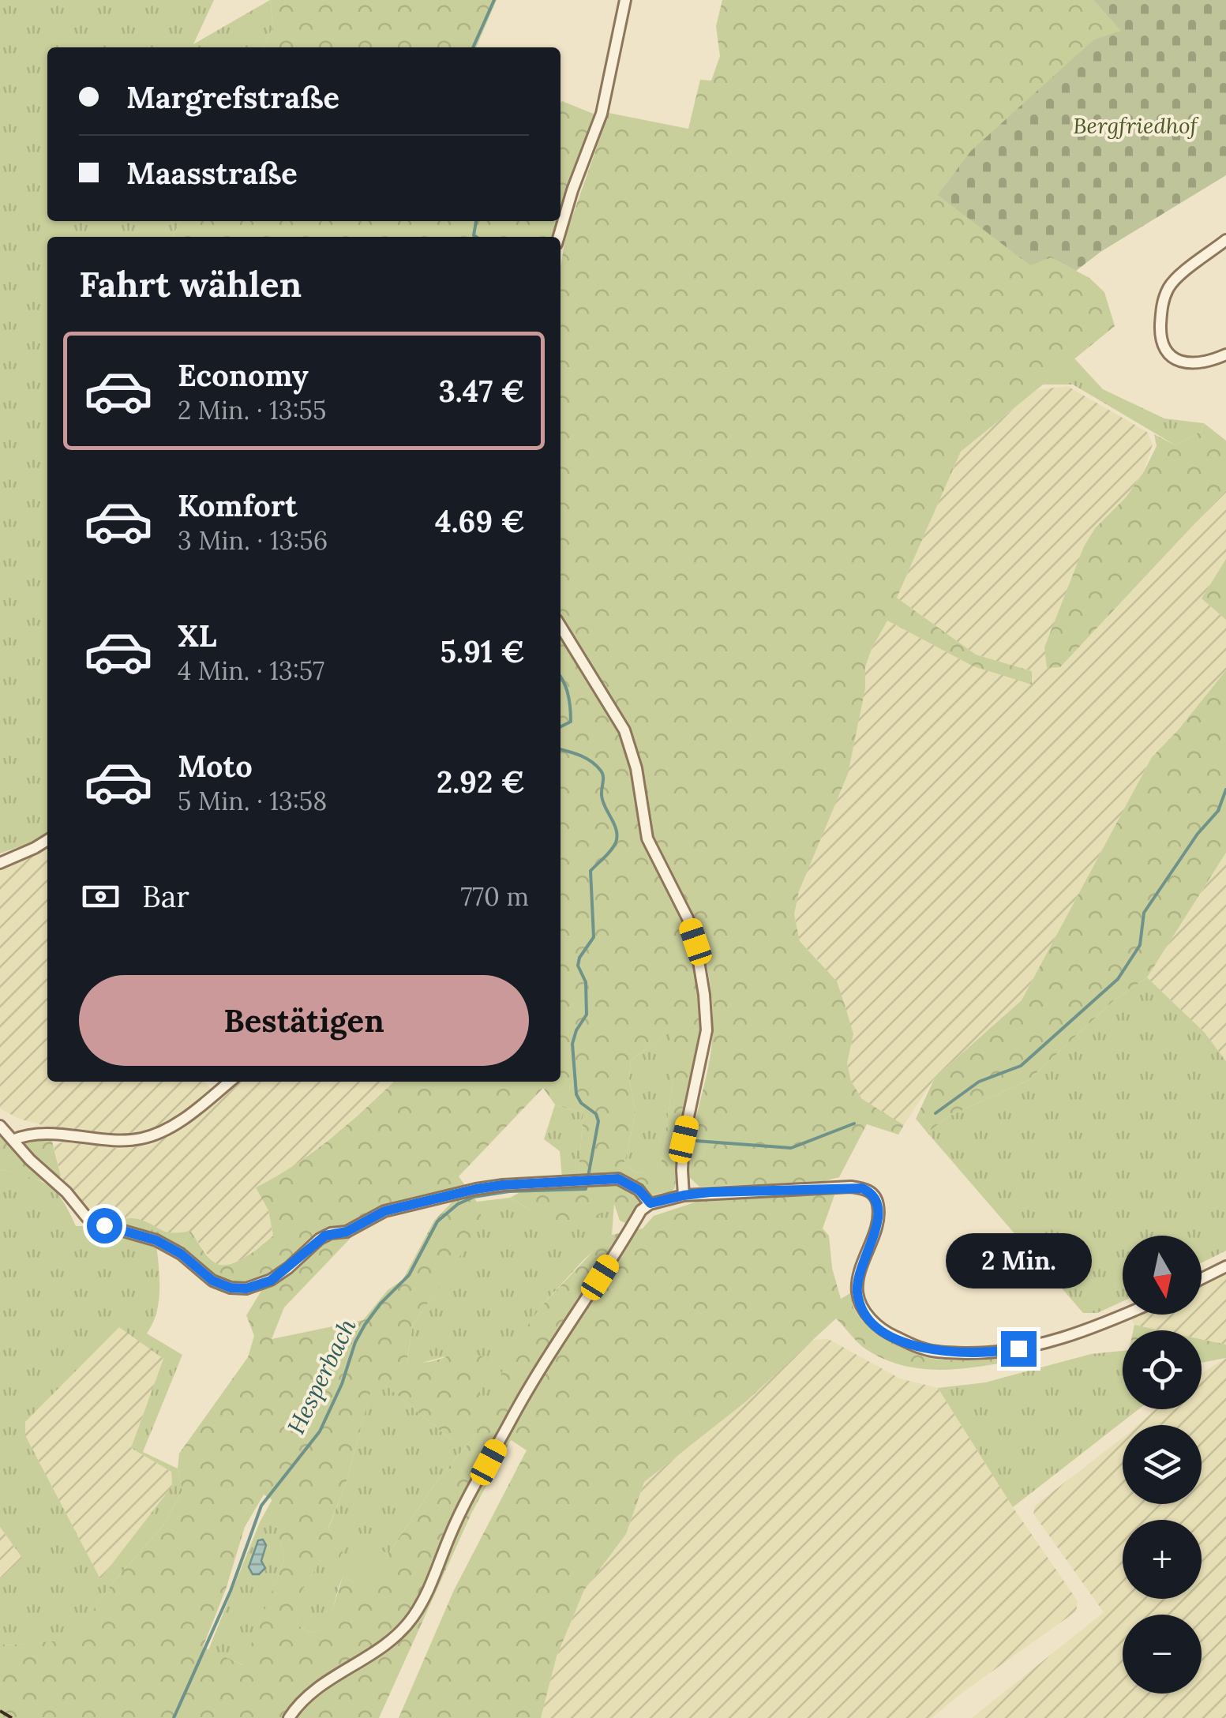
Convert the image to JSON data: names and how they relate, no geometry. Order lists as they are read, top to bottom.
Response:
{
  "water": ["Hesperbach"],
  "parks": ["Bergfriedhof"],
  "north": "bottom",
  "page": {
    "banner": ["Margrefstraße", "Maasstraße"],
    "heading": "Fahrt wählen",
    "list": [
      {
        "name": "Economy",
        "note": "2 Min. · 13:55",
        "value": "3.47 €"
      },
      {
        "name": "Komfort",
        "note": "3 Min. · 13:56",
        "value": "4.69 €"
      },
      {
        "name": "XL",
        "note": "4 Min. · 13:57",
        "value": "5.91 €"
      },
      {
        "name": "Moto",
        "note": "5 Min. · 13:58",
        "value": "2.92 €"
      }
    ],
    "pay": ["Bar", "770 m"],
    "buttons": "Bestätigen",
    "bubble": "2 Min.",
    "map_buttons": ["+", "−"]
  }
}
